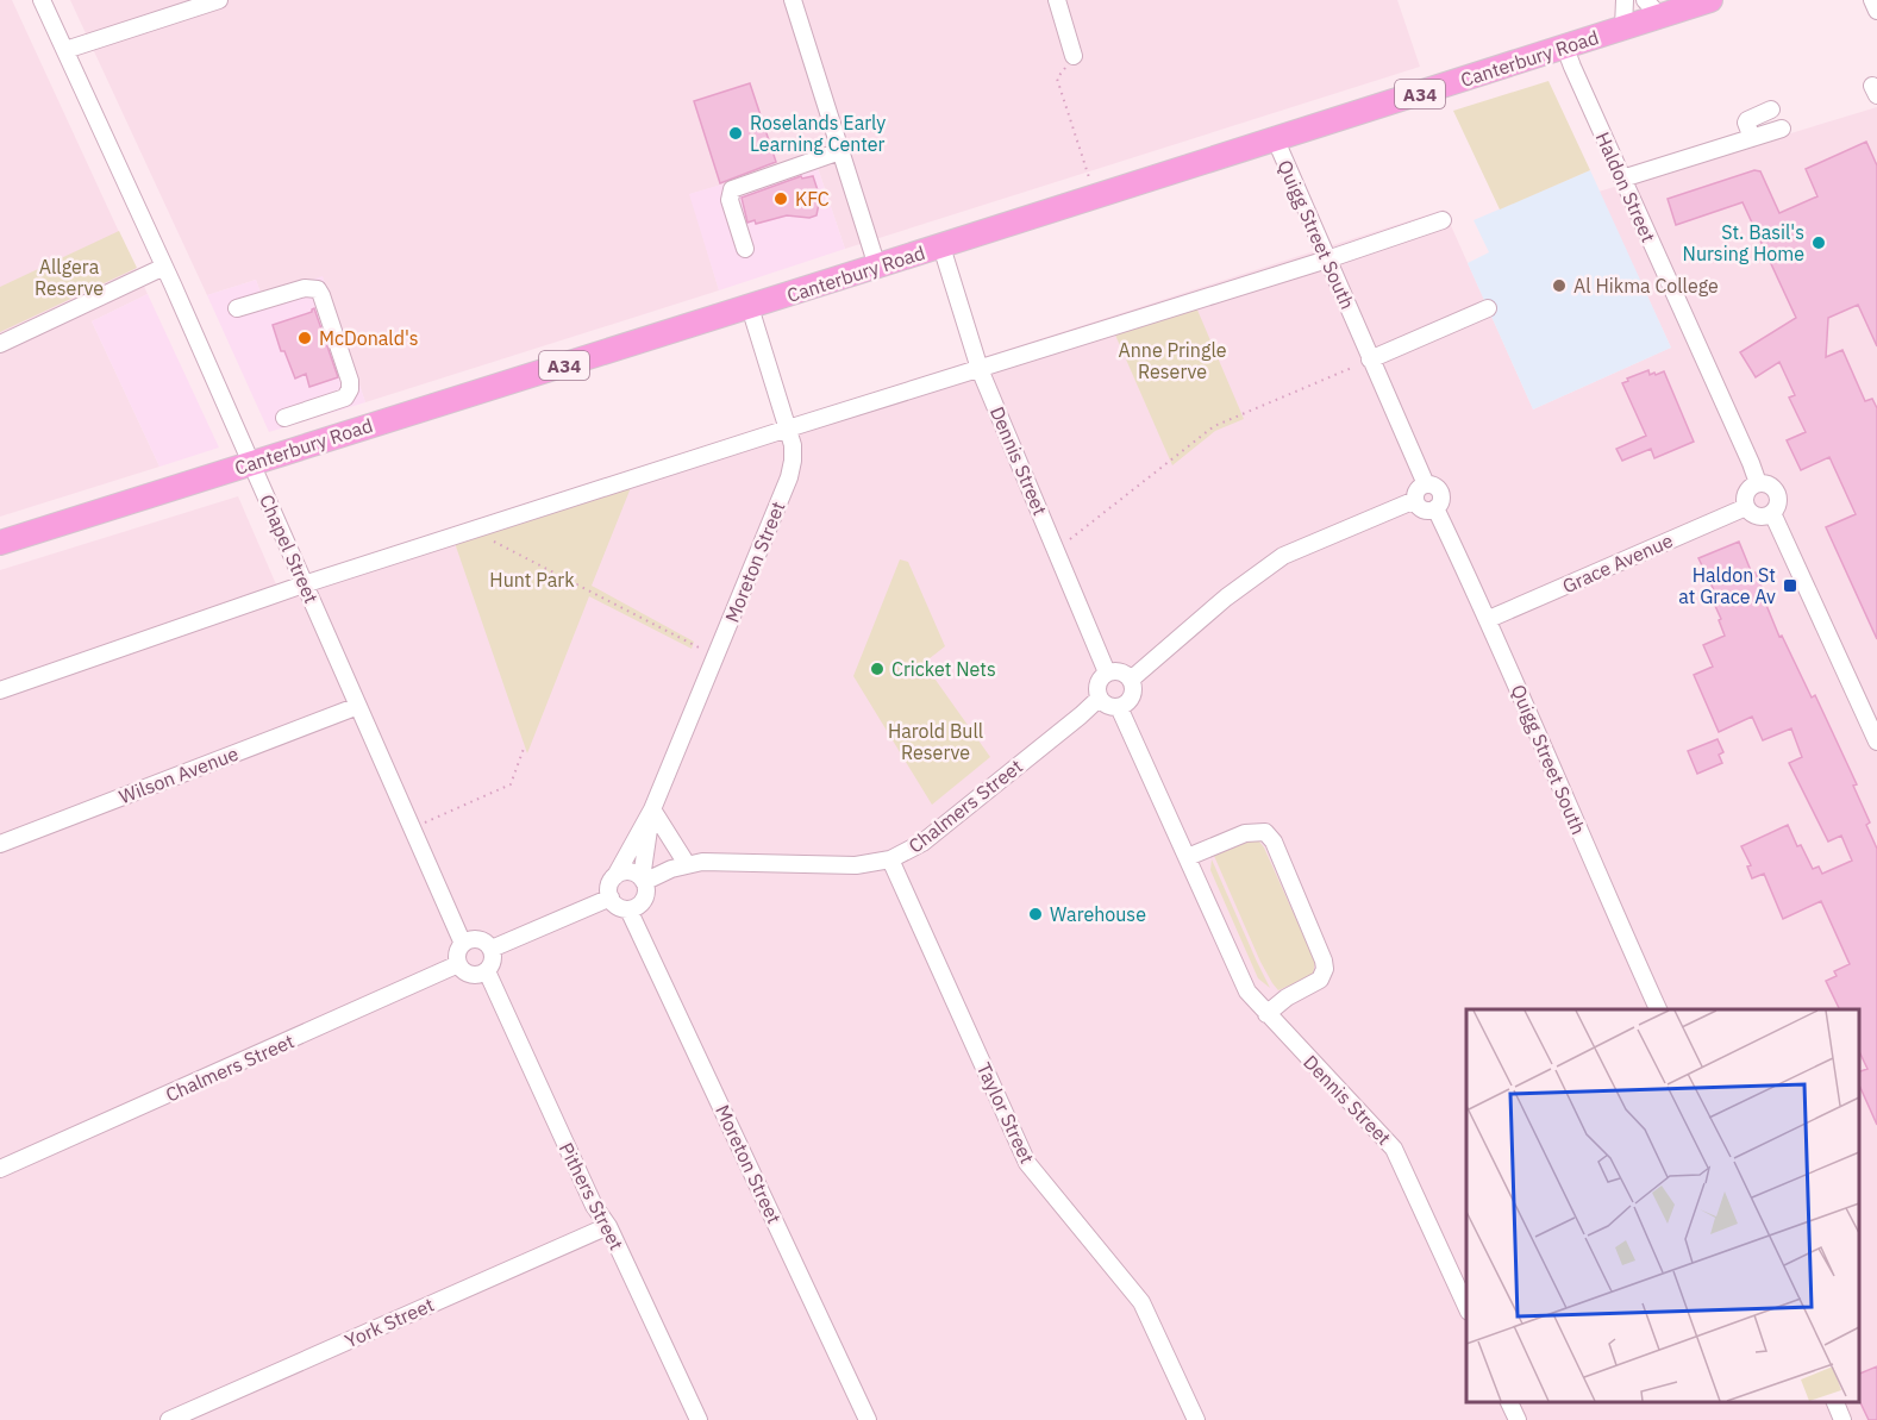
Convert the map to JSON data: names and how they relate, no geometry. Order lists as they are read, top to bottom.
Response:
{
  "streets": {
    "highway": ["Canterbury Road", "A34"],
    "street": [
      "Haldon Street",
      "Quigg Street South",
      "Dennis Street",
      "Chapel Street",
      "Moreton Street",
      "Grace Avenue",
      "Wilson Avenue",
      "Chalmers Street",
      "Taylor Street",
      "Pithers Street",
      "York Street"
    ]
  },
  "crossings": [
    ["Canterbury Road", "Haldon Street"],
    ["Canterbury Road", "Quigg Street South"],
    ["Canterbury Road", "Dennis Street"],
    ["Canterbury Road", "Chapel Street"],
    ["Canterbury Road", "Moreton Street"],
    ["Haldon Street", "Grace Avenue"],
    ["Quigg Street South", "Grace Avenue"],
    ["Dennis Street", "Chalmers Street"],
    ["Chapel Street", "Wilson Avenue"],
    ["Chapel Street", "Chalmers Street"],
    ["Chapel Street", "Pithers Street"],
    ["Moreton Street", "Chalmers Street"],
    ["Chalmers Street", "Taylor Street"],
    ["Chalmers Street", "Pithers Street"],
    ["Pithers Street", "York Street"]
  ],
  "parks": [
    "Allgera Reserve",
    "Anne Pringle Reserve",
    "Hunt Park",
    "Harold Bull Reserve"
  ],
  "places": {
    "other": [
      "Roselands Early Learning Center",
      "KFC",
      "St. Basil's Nursing Home",
      "Al Hikma College",
      "McDonald's",
      "Cricket Nets",
      "Warehouse"
    ],
    "transit": ["Haldon St at Grace Av"]
  }
}
